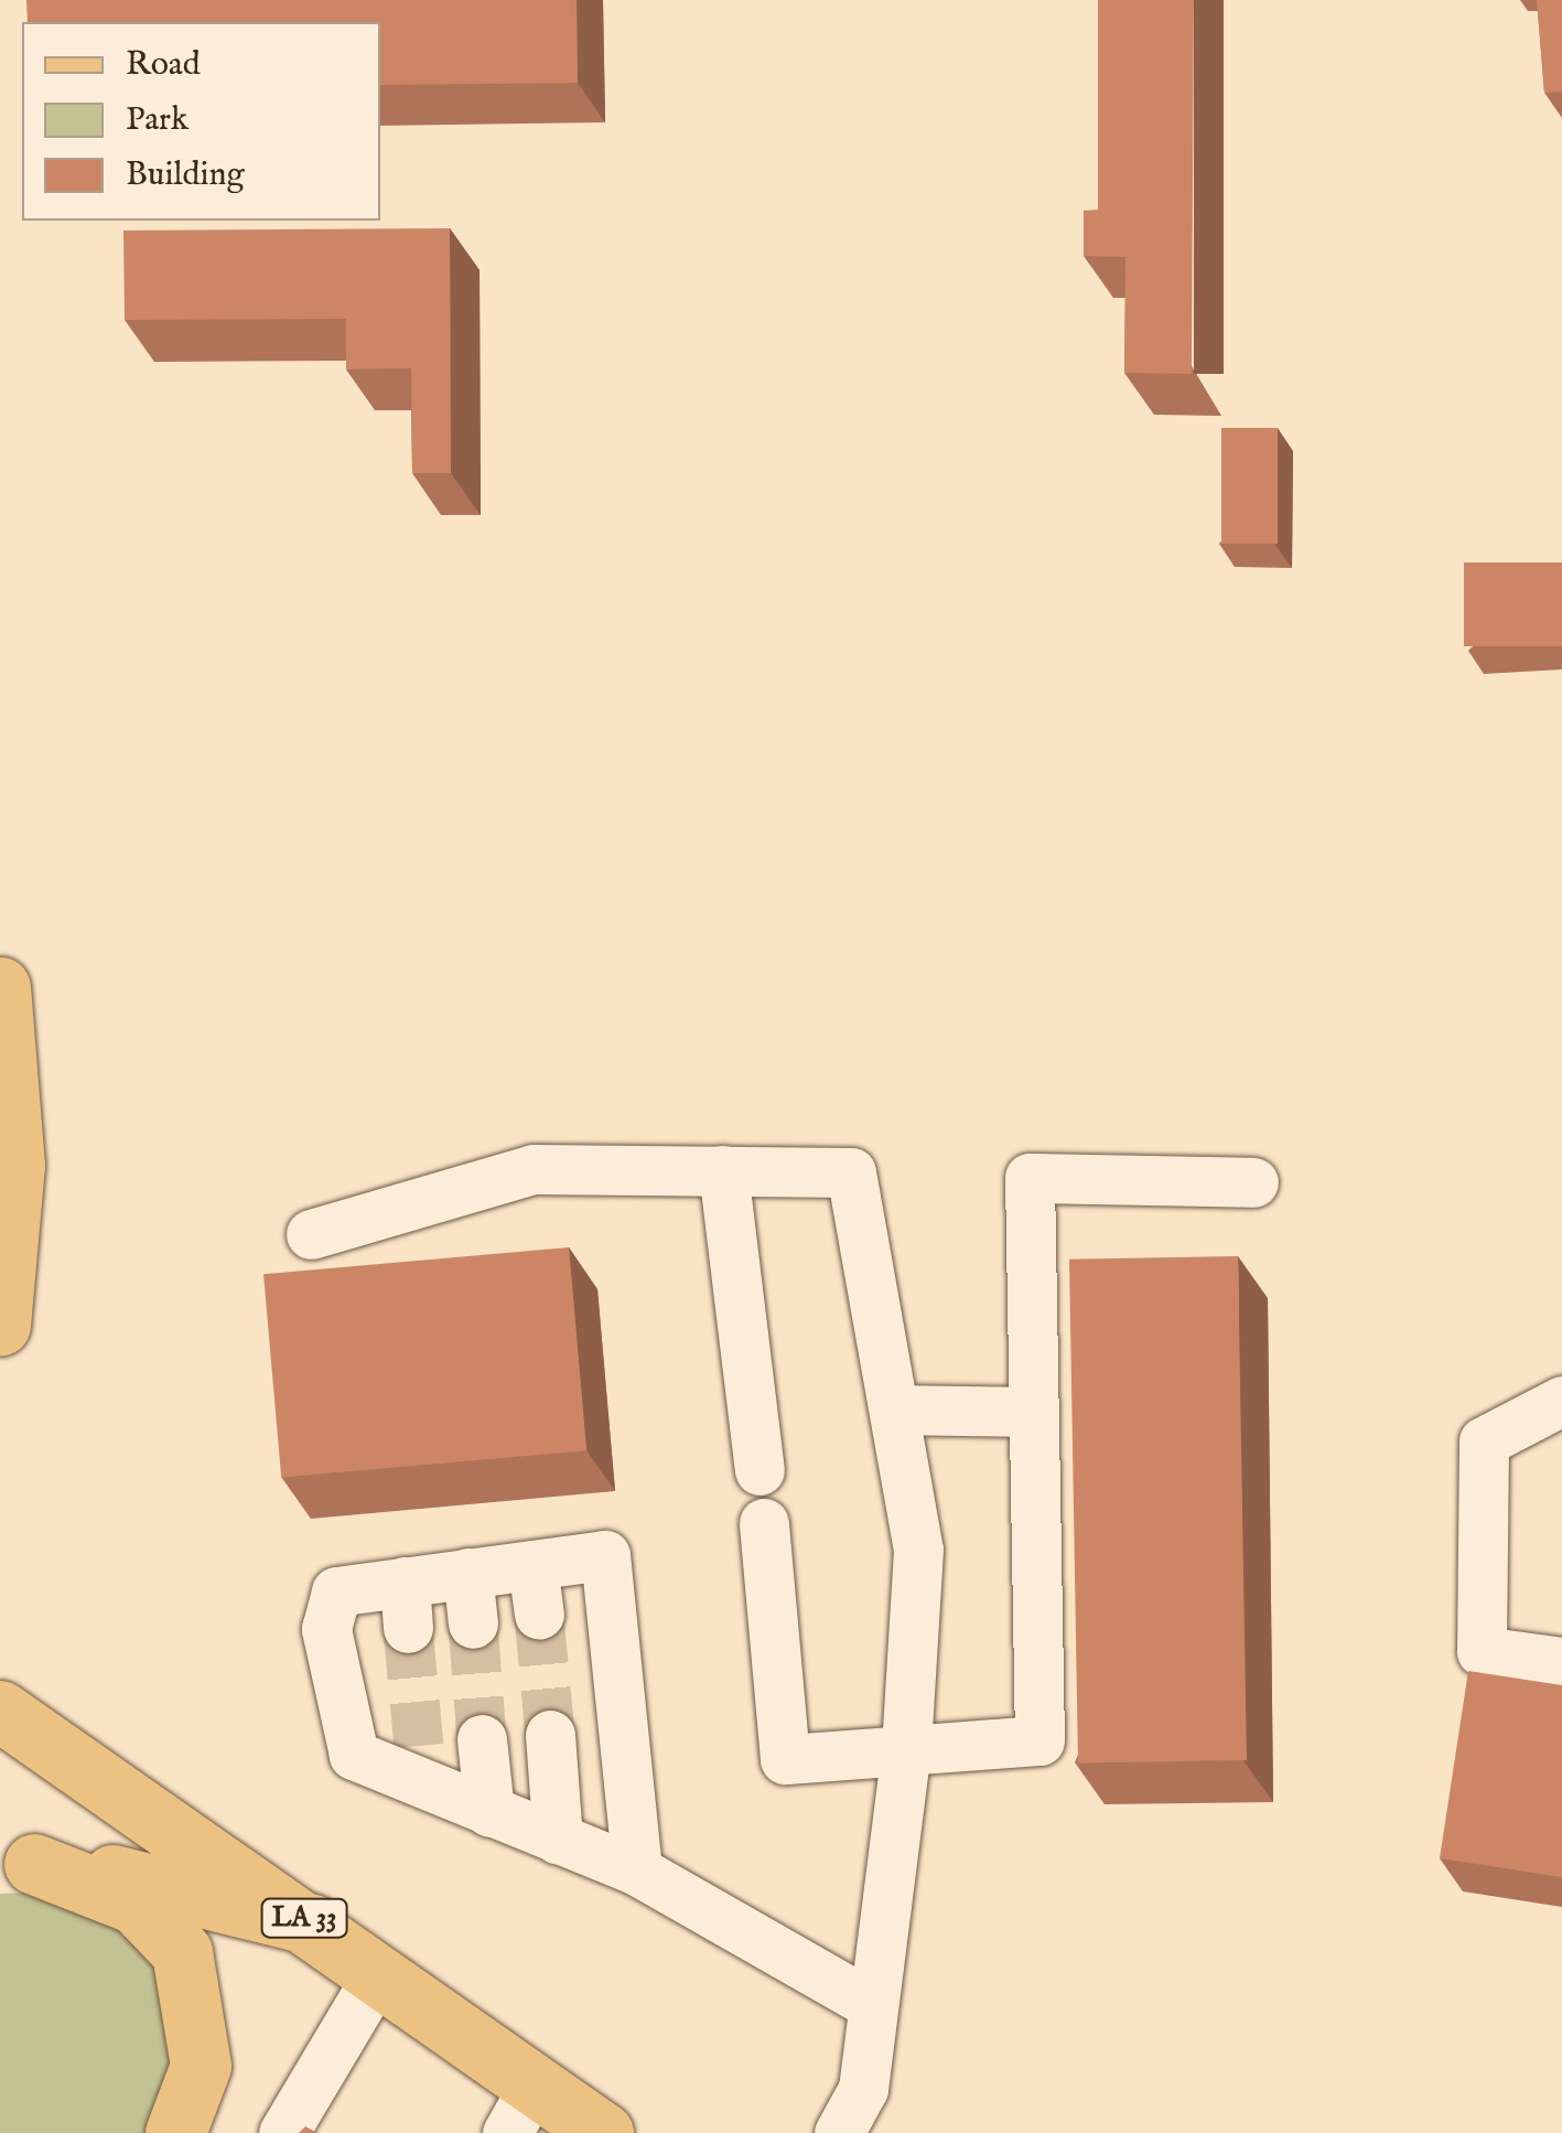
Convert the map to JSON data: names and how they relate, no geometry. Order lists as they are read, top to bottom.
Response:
{
  "streets": {
    "main road": ["LA 33"]
  },
  "legend": ["Road", "Park", "Building"]
}
